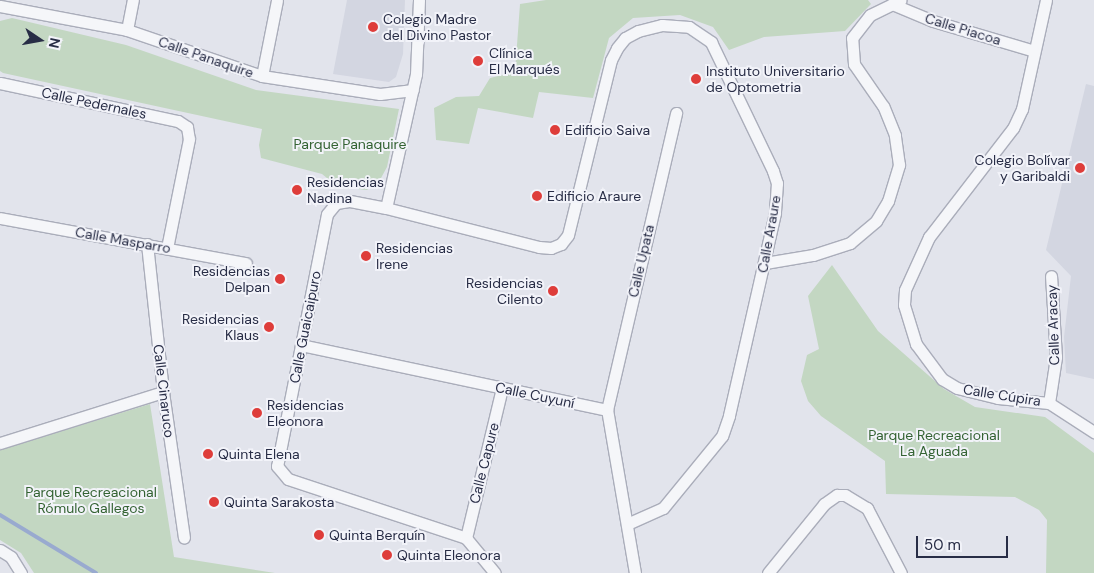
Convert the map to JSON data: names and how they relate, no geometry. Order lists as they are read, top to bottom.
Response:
{
  "streets": {
    "street": [
      "Calle Piacoa",
      "Calle Panaquire",
      "Calle Pedernales",
      "Calle Araure",
      "Calle Masparro",
      "Calle Upata",
      "Calle Aracay",
      "Calle Guaicaipuro",
      "Calle Cinaruco",
      "Calle Cuyuní",
      "Calle Cúpira",
      "Calle Capure"
    ]
  },
  "crossings": [
    ["Calle Piacoa", "Calle Cúpira"],
    ["Calle Pedernales", "Calle Masparro"],
    ["Calle Araure", "Calle Guaicaipuro"],
    ["Calle Masparro", "Calle Cinaruco"],
    ["Calle Upata", "Calle Cuyuní"],
    ["Calle Aracay", "Calle Cúpira"],
    ["Calle Guaicaipuro", "Calle Cuyuní"],
    ["Calle Guaicaipuro", "Calle Capure"],
    ["Calle Cuyuní", "Calle Capure"]
  ],
  "parks": ["Parque Panaquire", "Parque Recreacional La Aguada", "Parque Recreacional Rómulo Gallegos"],
  "places": [
    "Colegio Madre del Divino Pastor",
    "Clínica El Marqués",
    "Instituto Universitario de Optometria",
    "Edificio Saiva",
    "Colegio Bolívar y Garibaldi",
    "Residencias Nadina",
    "Edificio Araure",
    "Residencias Irene",
    "Residencias Delpan",
    "Residencias Cilento",
    "Residencias Klaus",
    "Residencias Eleonora",
    "Quinta Elena",
    "Quinta Sarakosta",
    "Quinta Berquín",
    "Quinta Eleonora"
  ],
  "scale_bar": "50 m",
  "north": "right"
}
